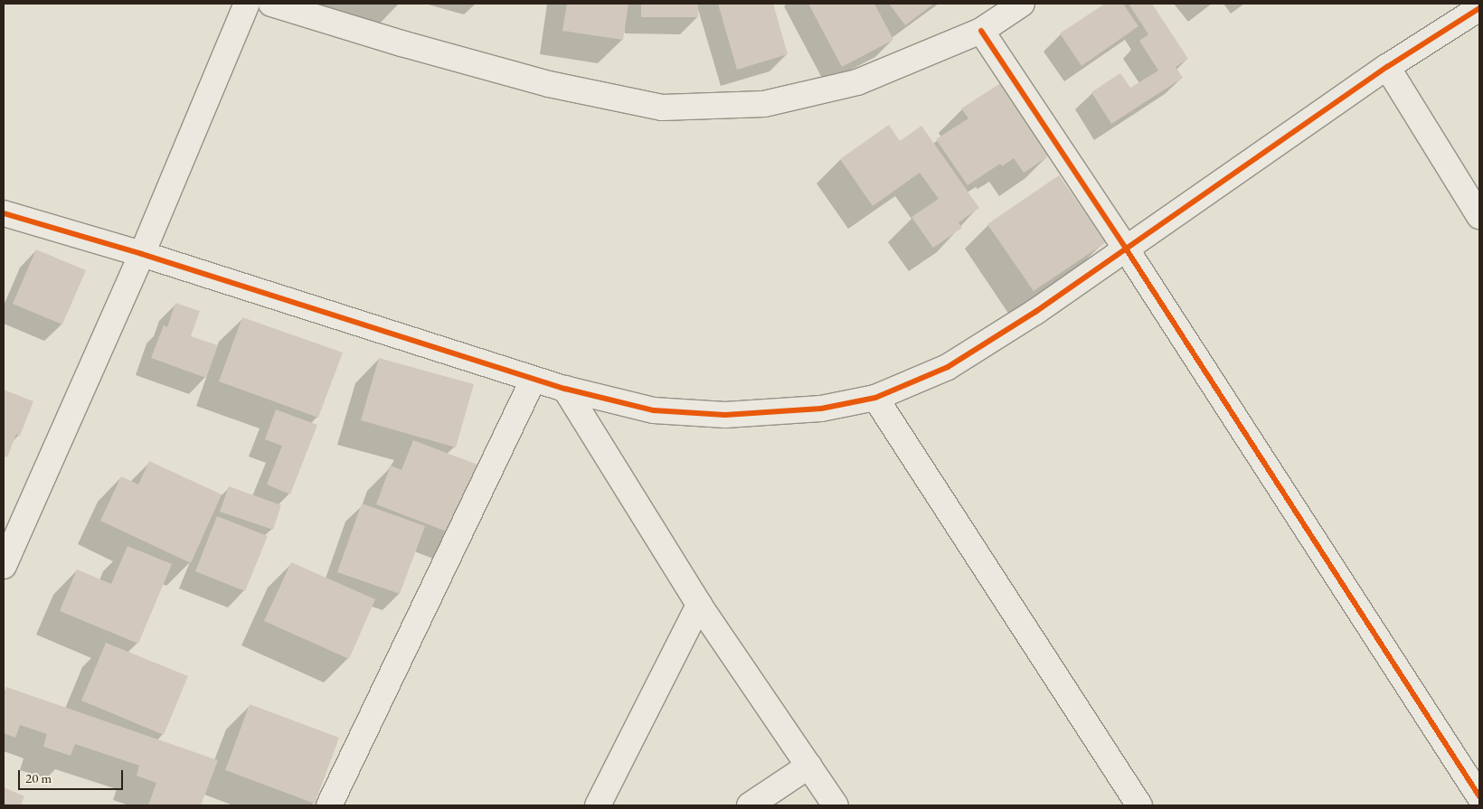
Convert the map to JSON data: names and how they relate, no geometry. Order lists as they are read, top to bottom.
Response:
{
  "scale_bar": "20 m"
}
